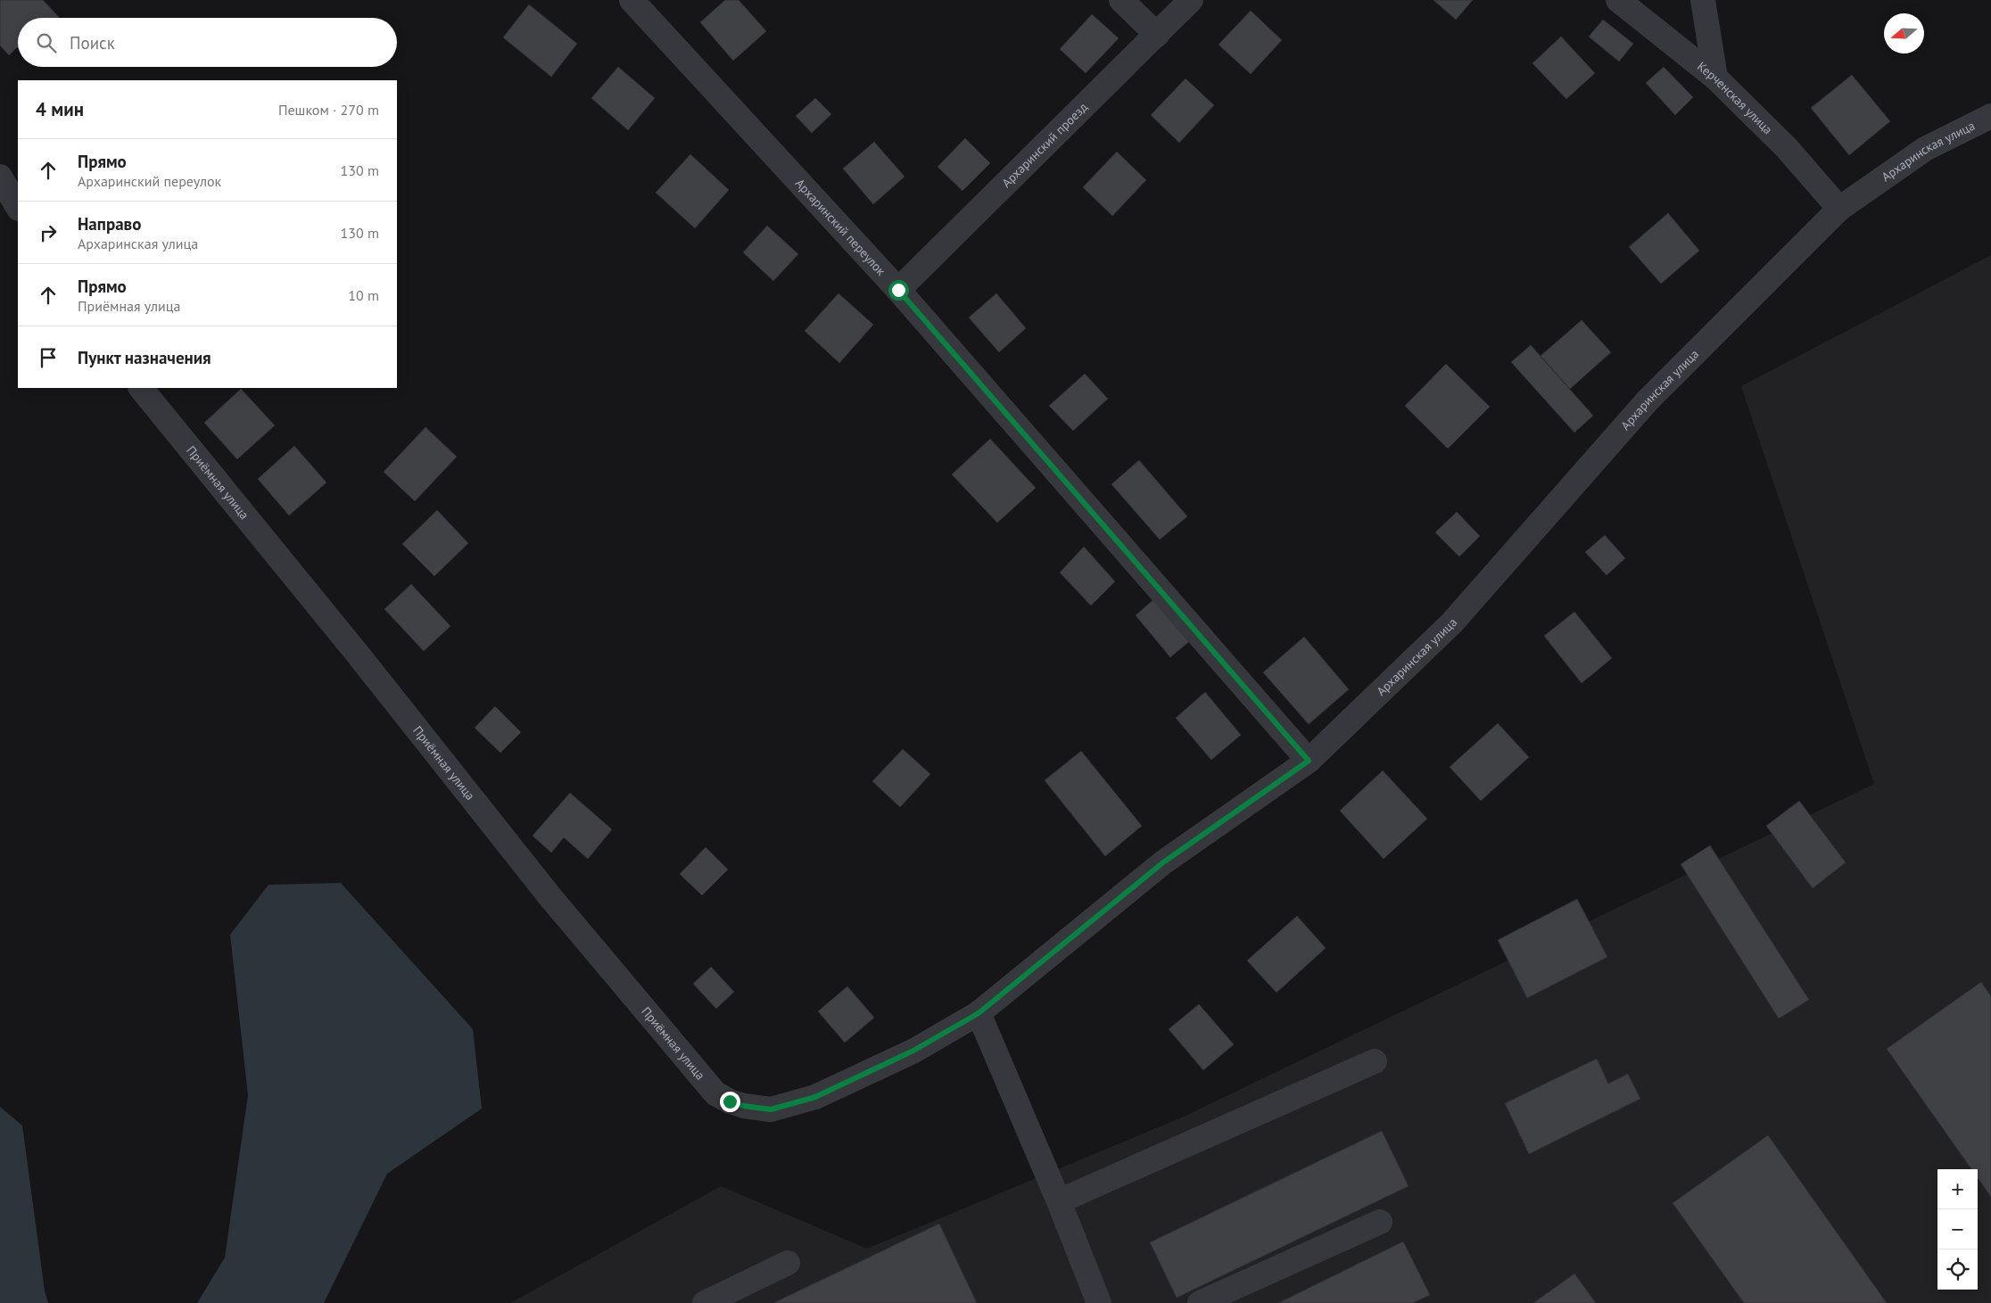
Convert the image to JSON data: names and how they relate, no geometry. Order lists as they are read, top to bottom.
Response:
{
  "streets": {
    "street": [
      "Керченская улица",
      "Архаринский проезд",
      "Архаринская улица",
      "Архаринский переулок",
      "Приёмная улица"
    ]
  },
  "crossings": [
    ["Керченская улица", "Архаринская улица"],
    ["Архаринский проезд", "Архаринский переулок"],
    ["Архаринская улица", "Архаринский переулок"],
    ["Архаринская улица", "Приёмная улица"]
  ],
  "north": "left",
  "page": {
    "search": "Поиск",
    "heading": ["4 мин", "Пешком · 270 m"],
    "list": [
      ["Прямо", "Архаринский переулок", "130 m"],
      ["Направо", "Архаринская улица", "130 m"],
      ["Прямо", "Приёмная улица", "10 m"],
      "Пункт назначения"
    ],
    "map_buttons": ["+", "−"]
  }
}
